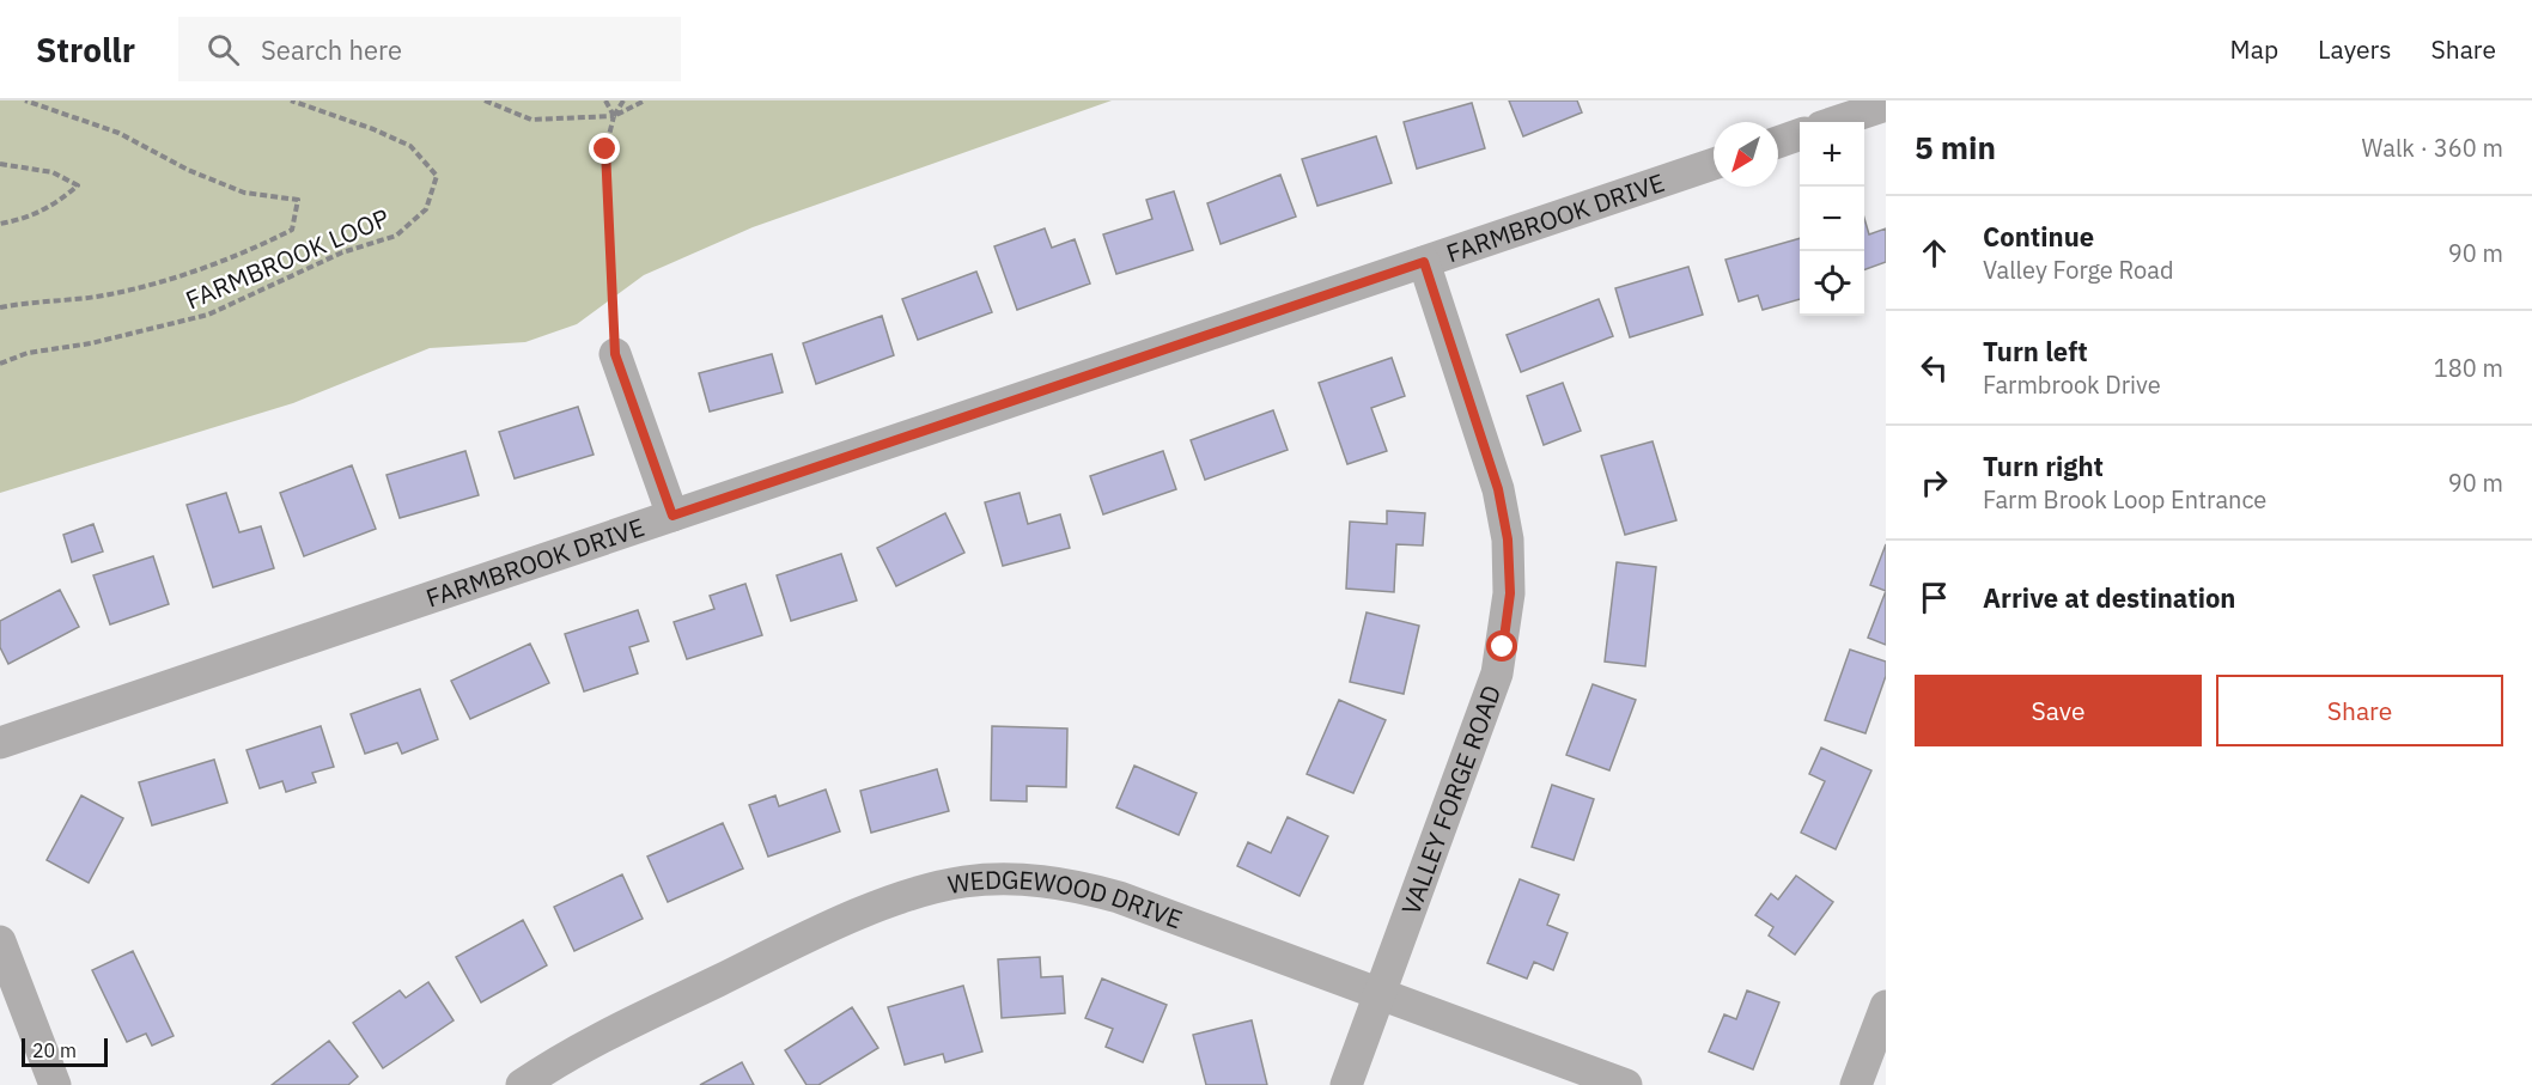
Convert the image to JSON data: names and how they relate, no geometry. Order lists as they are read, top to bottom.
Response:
{
  "streets": {
    "street": ["FARMBROOK DRIVE", "VALLEY FORGE ROAD", "WEDGEWOOD DRIVE"],
    "path": ["FARMBROOK LOOP"]
  },
  "crossings": [
    ["FARMBROOK DRIVE", "VALLEY FORGE ROAD"],
    ["VALLEY FORGE ROAD", "WEDGEWOOD DRIVE"]
  ],
  "scale_bar": "20 m",
  "north": "bottom left",
  "page": {
    "header": "Strollr",
    "search": "Search here",
    "nav": ["Map", "Layers", "Share"],
    "heading": ["5 min", "Walk · 360 m"],
    "map_buttons": ["+", "−"],
    "list": [
      ["Continue", "Valley Forge Road", "90 m"],
      ["Turn left", "Farmbrook Drive", "180 m"],
      ["Turn right", "Farm Brook Loop Entrance", "90 m"],
      "Arrive at destination"
    ],
    "buttons": ["Save", "Share"],
    "scale": "20 m"
  }
}
